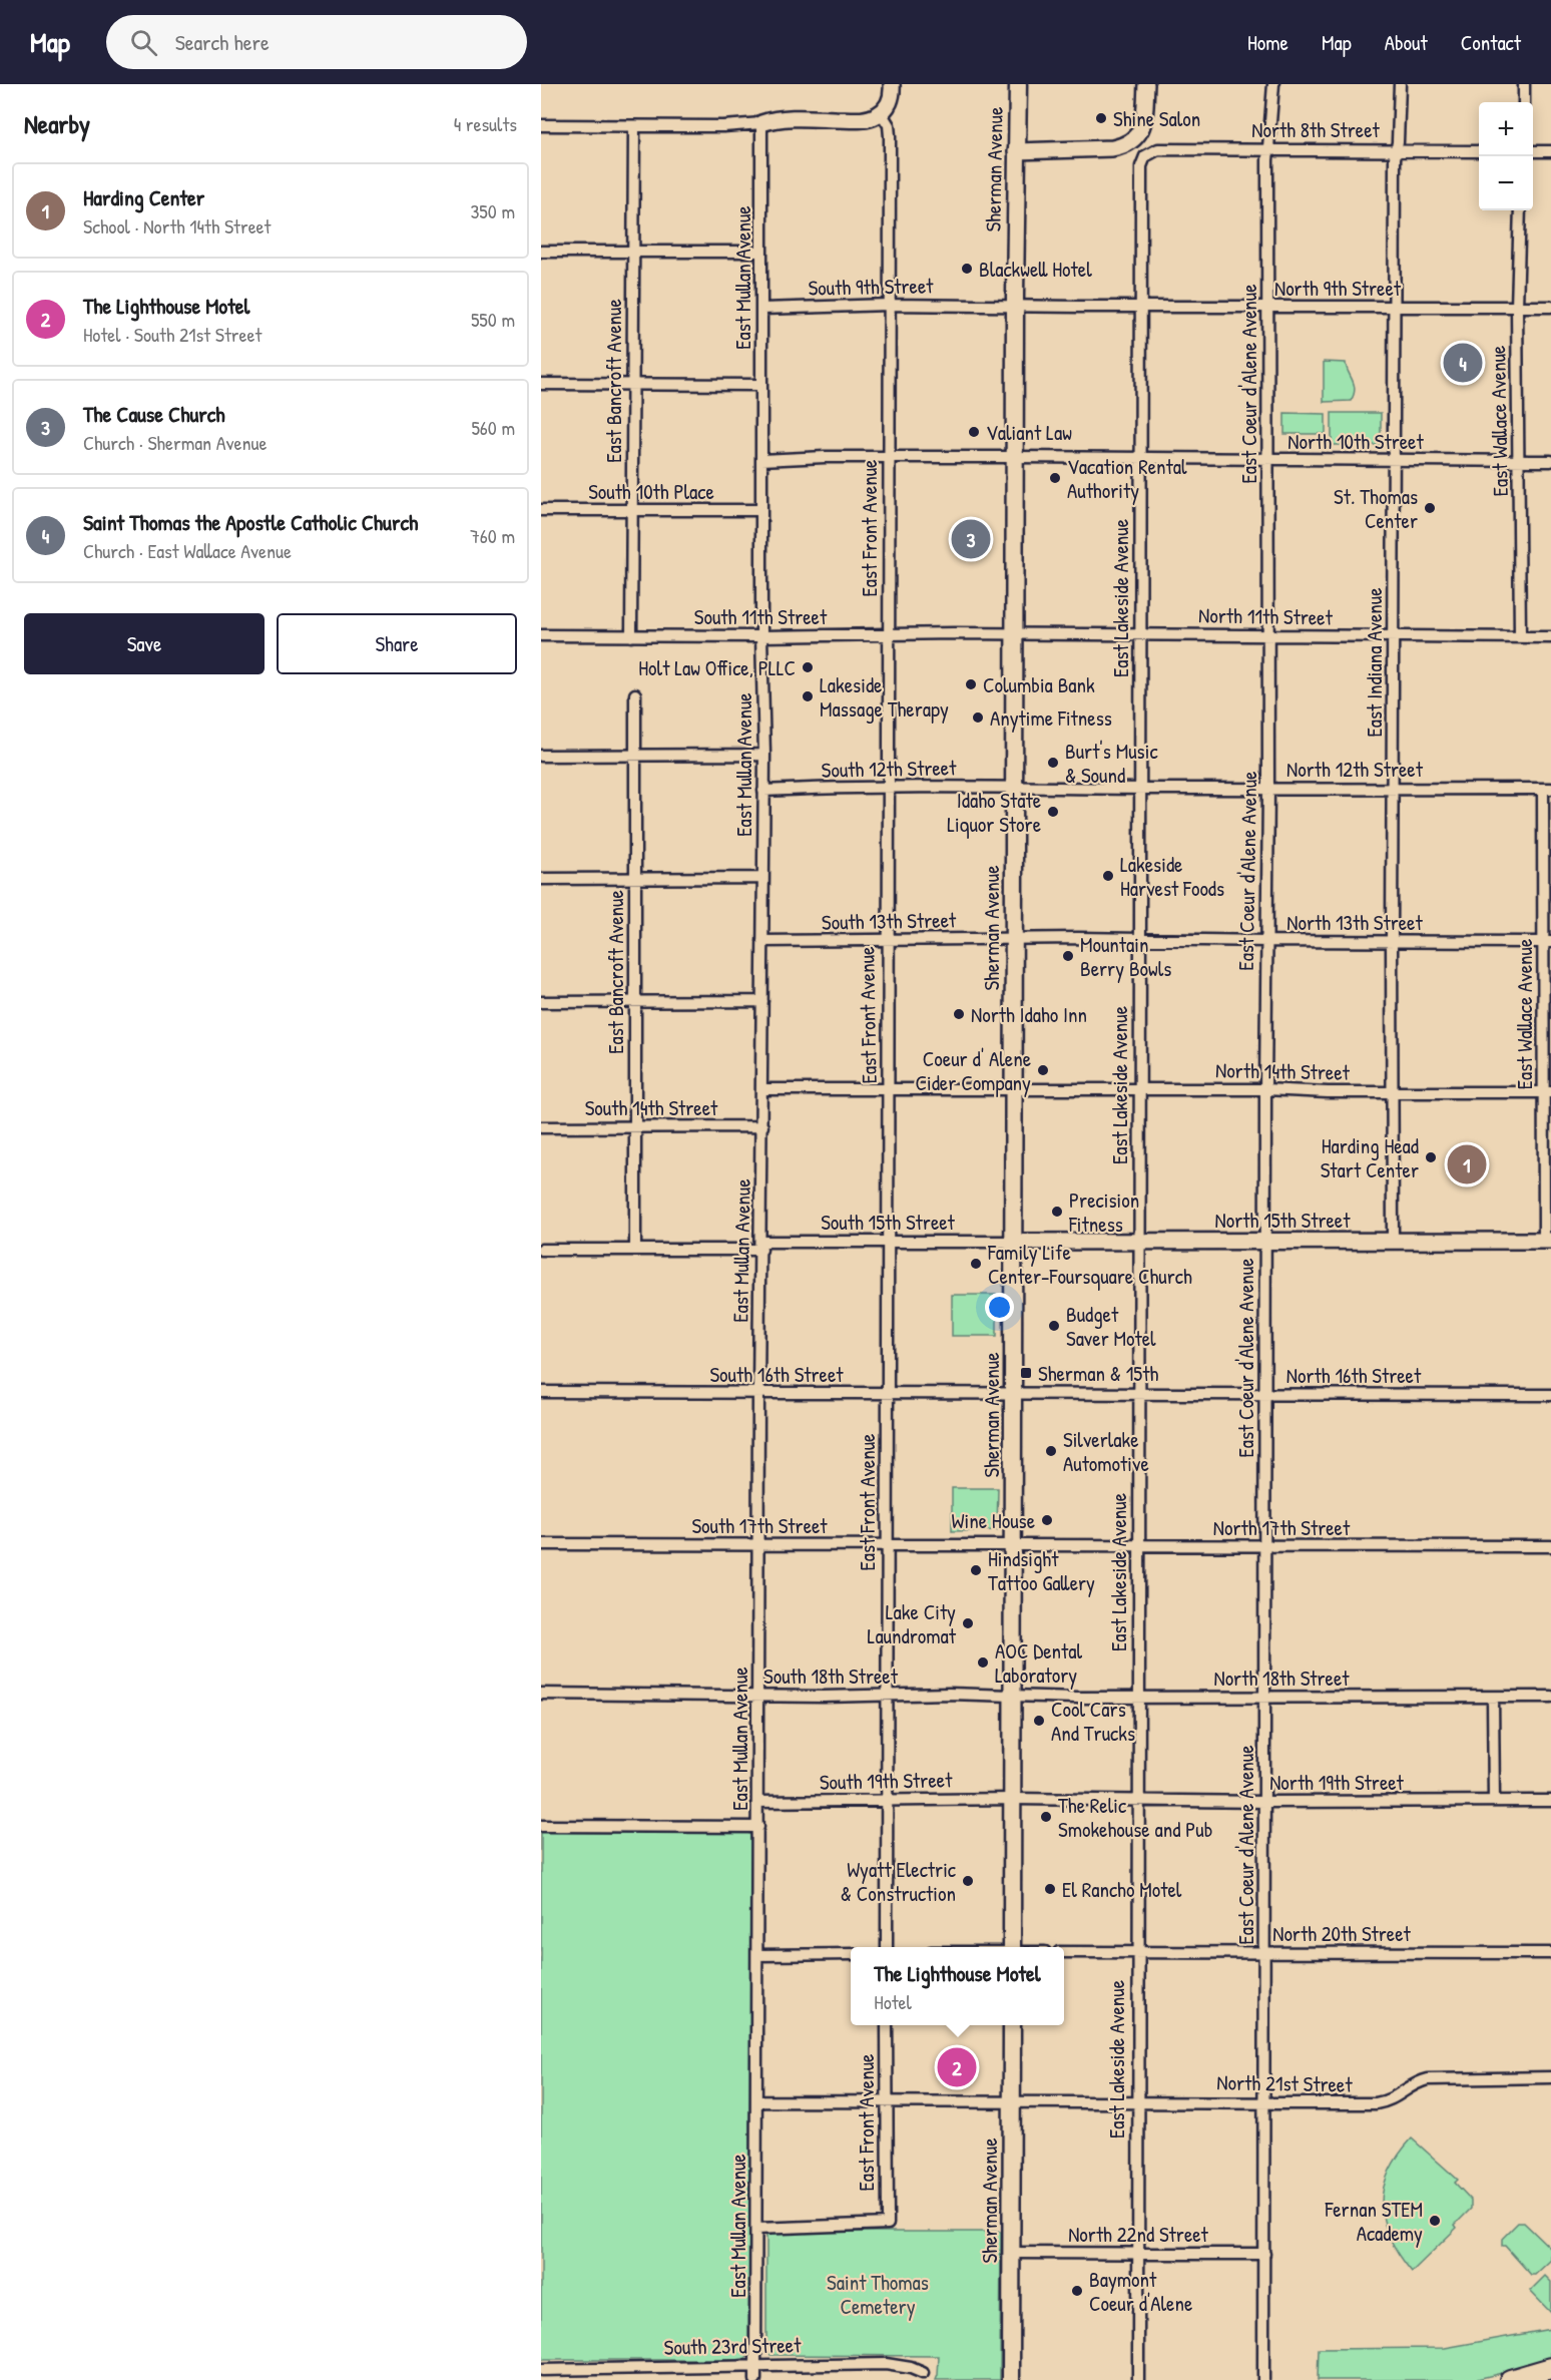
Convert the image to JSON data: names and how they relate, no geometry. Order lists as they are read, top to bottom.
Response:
{
  "streets": {
    "main road": ["Sherman Avenue", "North 15th Street"],
    "street": [
      "North 8th Street",
      "East Mullan Avenue",
      "South 9th Street",
      "North 9th Street",
      "East Bancroft Avenue",
      "East Coeur d'Alene Avenue",
      "East Wallace Avenue",
      "North 10th Street",
      "South 10th Place",
      "East Front Avenue",
      "East Lakeside Avenue",
      "South 11th Street",
      "North 11th Street",
      "East Indiana Avenue",
      "South 12th Street",
      "North 12th Street",
      "South 13th Street",
      "North 13th Street",
      "North 14th Street",
      "South 14th Street",
      "South 15th Street",
      "South 16th Street",
      "North 16th Street",
      "South 17th Street",
      "North 17th Street",
      "South 18th Street",
      "North 18th Street",
      "South 19th Street",
      "North 19th Street",
      "North 20th Street",
      "North 21st Street",
      "North 22nd Street",
      "South 23rd Street"
    ]
  },
  "crossings": [
    ["North 8th Street", "East Coeur d'Alene Avenue"],
    ["North 8th Street", "East Lakeside Avenue"],
    ["North 8th Street", "East Indiana Avenue"],
    ["Sherman Avenue", "South 9th Street"],
    ["Sherman Avenue", "North 9th Street"],
    ["Sherman Avenue", "North 10th Street"],
    ["Sherman Avenue", "South 11th Street"],
    ["Sherman Avenue", "North 11th Street"],
    ["Sherman Avenue", "South 12th Street"],
    ["Sherman Avenue", "North 12th Street"],
    ["Sherman Avenue", "South 13th Street"],
    ["Sherman Avenue", "North 13th Street"],
    ["Sherman Avenue", "North 14th Street"],
    ["Sherman Avenue", "North 15th Street"],
    ["Sherman Avenue", "South 15th Street"],
    ["Sherman Avenue", "South 16th Street"],
    ["Sherman Avenue", "North 16th Street"],
    ["Sherman Avenue", "South 17th Street"],
    ["Sherman Avenue", "North 17th Street"],
    ["Sherman Avenue", "South 18th Street"],
    ["Sherman Avenue", "North 18th Street"],
    ["Sherman Avenue", "South 19th Street"],
    ["Sherman Avenue", "North 19th Street"],
    ["Sherman Avenue", "North 21st Street"],
    ["Sherman Avenue", "North 22nd Street"],
    ["East Mullan Avenue", "South 9th Street"],
    ["East Mullan Avenue", "North 10th Street"],
    ["East Mullan Avenue", "South 10th Place"],
    ["East Mullan Avenue", "East Front Avenue"],
    ["East Mullan Avenue", "South 11th Street"],
    ["East Mullan Avenue", "South 12th Street"],
    ["East Mullan Avenue", "South 13th Street"],
    ["East Mullan Avenue", "South 14th Street"],
    ["East Mullan Avenue", "South 15th Street"],
    ["East Mullan Avenue", "South 16th Street"],
    ["East Mullan Avenue", "South 17th Street"],
    ["East Mullan Avenue", "South 18th Street"],
    ["East Mullan Avenue", "South 19th Street"],
    ["East Mullan Avenue", "North 21st Street"],
    ["East Mullan Avenue", "South 23rd Street"],
    ["South 9th Street", "North 9th Street"],
    ["South 9th Street", "East Front Avenue"],
    ["North 9th Street", "East Coeur d'Alene Avenue"],
    ["North 9th Street", "East Wallace Avenue"],
    ["North 9th Street", "East Lakeside Avenue"],
    ["North 9th Street", "East Indiana Avenue"],
    ["East Bancroft Avenue", "South 10th Place"],
    ["East Bancroft Avenue", "South 11th Street"],
    ["East Bancroft Avenue", "South 14th Street"],
    ["East Bancroft Avenue", "South 15th Street"],
    ["East Coeur d'Alene Avenue", "North 10th Street"],
    ["East Coeur d'Alene Avenue", "North 11th Street"],
    ["East Coeur d'Alene Avenue", "North 12th Street"],
    ["East Coeur d'Alene Avenue", "North 13th Street"],
    ["East Coeur d'Alene Avenue", "North 14th Street"],
    ["East Coeur d'Alene Avenue", "North 15th Street"],
    ["East Coeur d'Alene Avenue", "North 16th Street"],
    ["East Coeur d'Alene Avenue", "North 17th Street"],
    ["East Coeur d'Alene Avenue", "North 18th Street"],
    ["East Coeur d'Alene Avenue", "North 19th Street"],
    ["East Coeur d'Alene Avenue", "North 20th Street"],
    ["East Coeur d'Alene Avenue", "North 21st Street"],
    ["East Coeur d'Alene Avenue", "North 22nd Street"],
    ["East Wallace Avenue", "North 10th Street"],
    ["East Wallace Avenue", "North 11th Street"],
    ["East Wallace Avenue", "North 12th Street"],
    ["East Wallace Avenue", "North 13th Street"],
    ["East Wallace Avenue", "North 14th Street"],
    ["East Wallace Avenue", "North 15th Street"],
    ["North 10th Street", "East Front Avenue"],
    ["North 10th Street", "East Lakeside Avenue"],
    ["North 10th Street", "East Indiana Avenue"],
    ["East Front Avenue", "South 11th Street"],
    ["East Front Avenue", "South 12th Street"],
    ["East Front Avenue", "South 13th Street"],
    ["East Front Avenue", "South 15th Street"],
    ["East Front Avenue", "South 16th Street"],
    ["East Front Avenue", "South 17th Street"],
    ["East Front Avenue", "South 18th Street"],
    ["East Front Avenue", "South 19th Street"],
    ["East Front Avenue", "North 21st Street"],
    ["East Lakeside Avenue", "North 11th Street"],
    ["East Lakeside Avenue", "North 12th Street"],
    ["East Lakeside Avenue", "North 13th Street"],
    ["East Lakeside Avenue", "North 14th Street"],
    ["East Lakeside Avenue", "North 15th Street"],
    ["East Lakeside Avenue", "North 16th Street"],
    ["East Lakeside Avenue", "North 17th Street"],
    ["East Lakeside Avenue", "North 18th Street"],
    ["East Lakeside Avenue", "North 19th Street"],
    ["East Lakeside Avenue", "North 20th Street"],
    ["East Lakeside Avenue", "North 21st Street"],
    ["East Lakeside Avenue", "North 22nd Street"],
    ["South 11th Street", "North 11th Street"],
    ["North 11th Street", "East Indiana Avenue"],
    ["East Indiana Avenue", "North 12th Street"],
    ["East Indiana Avenue", "North 13th Street"],
    ["East Indiana Avenue", "North 14th Street"],
    ["East Indiana Avenue", "North 15th Street"],
    ["South 12th Street", "North 12th Street"],
    ["South 13th Street", "North 13th Street"],
    ["North 15th Street", "South 15th Street"],
    ["South 16th Street", "North 16th Street"],
    ["South 17th Street", "North 17th Street"],
    ["South 18th Street", "North 18th Street"],
    ["South 19th Street", "North 19th Street"]
  ],
  "parks": ["Saint Thomas Cemetery"],
  "places": {
    "other": [
      "Shine Salon",
      "Blackwell Hotel",
      "Valiant Law",
      "Vacation Rental Authority",
      "St. Thomas Center",
      "Holt Law Office, PLLC",
      "Columbia Bank",
      "Lakeside Massage Therapy",
      "Anytime Fitness",
      "Burt's Music & Sound",
      "Idaho State Liquor Store",
      "Lakeside Harvest Foods",
      "Mountain Berry Bowls",
      "North Idaho Inn",
      "Coeur d' Alene Cider Company",
      "Harding Head Start Center",
      "Precision Fitness",
      "Family Life Center-Foursquare Church",
      "Budget Saver Motel",
      "Silverlake Automotive",
      "Wine House",
      "Hindsight Tattoo Gallery",
      "Lake City Laundromat",
      "AOC Dental Laboratory",
      "Cool Cars And Trucks",
      "The Relic Smokehouse and Pub",
      "Wyatt Electric & Construction",
      "El Rancho Motel",
      "Fernan STEM Academy",
      "Baymont Coeur d'Alene"
    ],
    "transit": ["Sherman & 15th"]
  },
  "page": {
    "header": "Map",
    "search": "Search here",
    "nav": [
      "Home",
      "Map",
      "About",
      "Contact"
    ],
    "heading": ["Nearby", "4 results"],
    "map_buttons": ["+", "−"],
    "list": [
      {
        "mark": "1",
        "name": "Harding Center",
        "note": "School · North 14th Street",
        "value": "350 m"
      },
      {
        "mark": "2",
        "name": "The Lighthouse Motel",
        "note": "Hotel · South 21st Street",
        "value": "550 m"
      },
      {
        "mark": "3",
        "name": "The Cause Church",
        "note": "Church · Sherman Avenue",
        "value": "560 m"
      },
      {
        "mark": "4",
        "name": "Saint Thomas the Apostle Catholic Church",
        "note": "Church · East Wallace Avenue",
        "value": "760 m"
      }
    ],
    "pins": [
      "4",
      "3",
      "1",
      "2"
    ],
    "buttons": ["Save", "Share"],
    "popup": ["The Lighthouse Motel", "Hotel"]
  }
}
